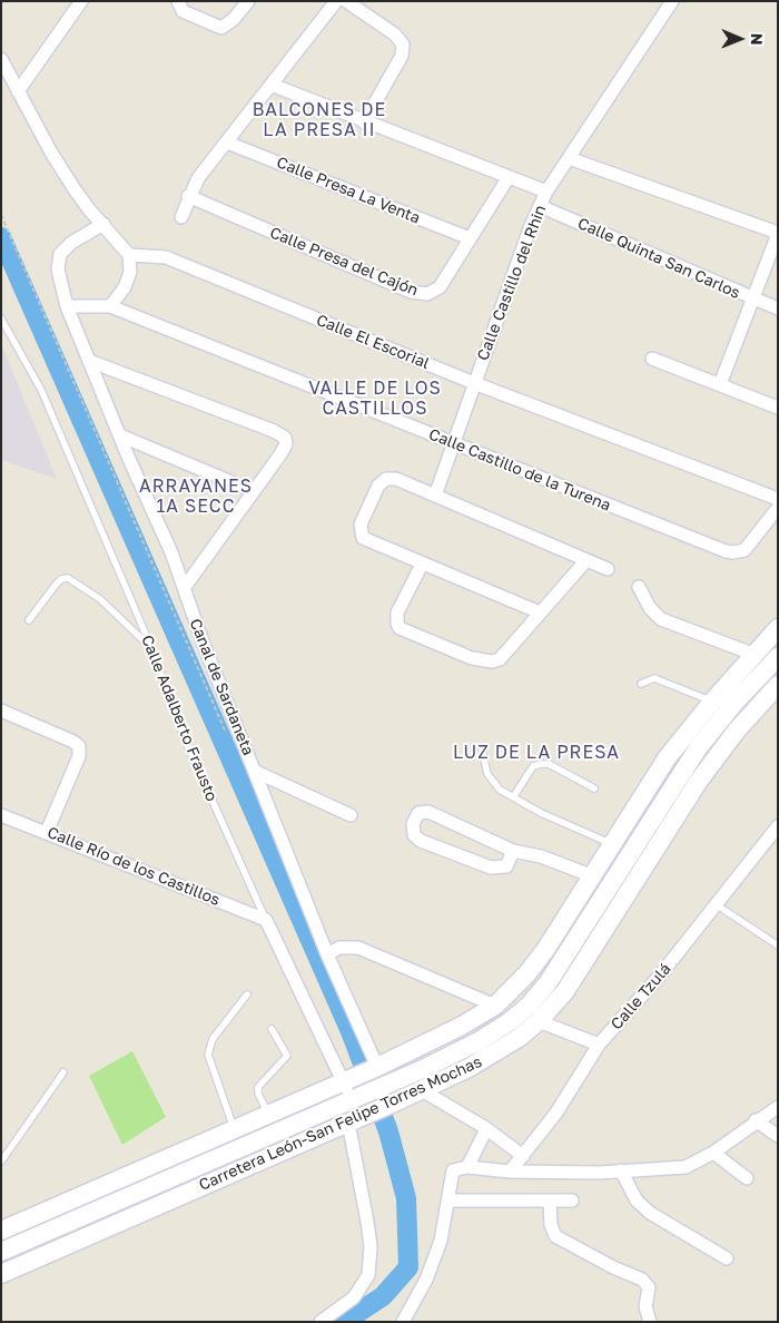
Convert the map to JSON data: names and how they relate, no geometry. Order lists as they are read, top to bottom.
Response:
{
  "streets": {
    "main road": ["Carretera León-San Felipe Torres Mochas"],
    "street": [
      "Calle Presa La Venta",
      "Calle Quinta San Carlos",
      "Calle Presa del Cajón",
      "Calle Castillo del Rhin",
      "Calle El Escorial",
      "Calle Castillo de la Turena",
      "Canal de Sardaneta",
      "Calle Adalberto Frausto",
      "Calle Río de los Castillos",
      "Calle Tzulá"
    ]
  },
  "crossings": [
    ["Calle Presa La Venta", "Calle Presa del Cajón"],
    ["Calle Quinta San Carlos", "Calle Castillo del Rhin"],
    ["Calle Castillo del Rhin", "Calle El Escorial"],
    ["Calle Castillo del Rhin", "Calle Castillo de la Turena"],
    ["Calle El Escorial", "Calle Castillo de la Turena"],
    ["Calle El Escorial", "Canal de Sardaneta"],
    ["Calle Castillo de la Turena", "Canal de Sardaneta"],
    ["Calle Adalberto Frausto", "Calle Río de los Castillos"],
    ["Calle Adalberto Frausto", "Carretera León-San Felipe Torres Mochas"]
  ],
  "districts": [
    "BALCONES DE LA PRESA II",
    "VALLE DE LOS CASTILLOS",
    "ARRAYANES 1A SECC",
    "LUZ DE LA PRESA"
  ],
  "north": "right"
}
